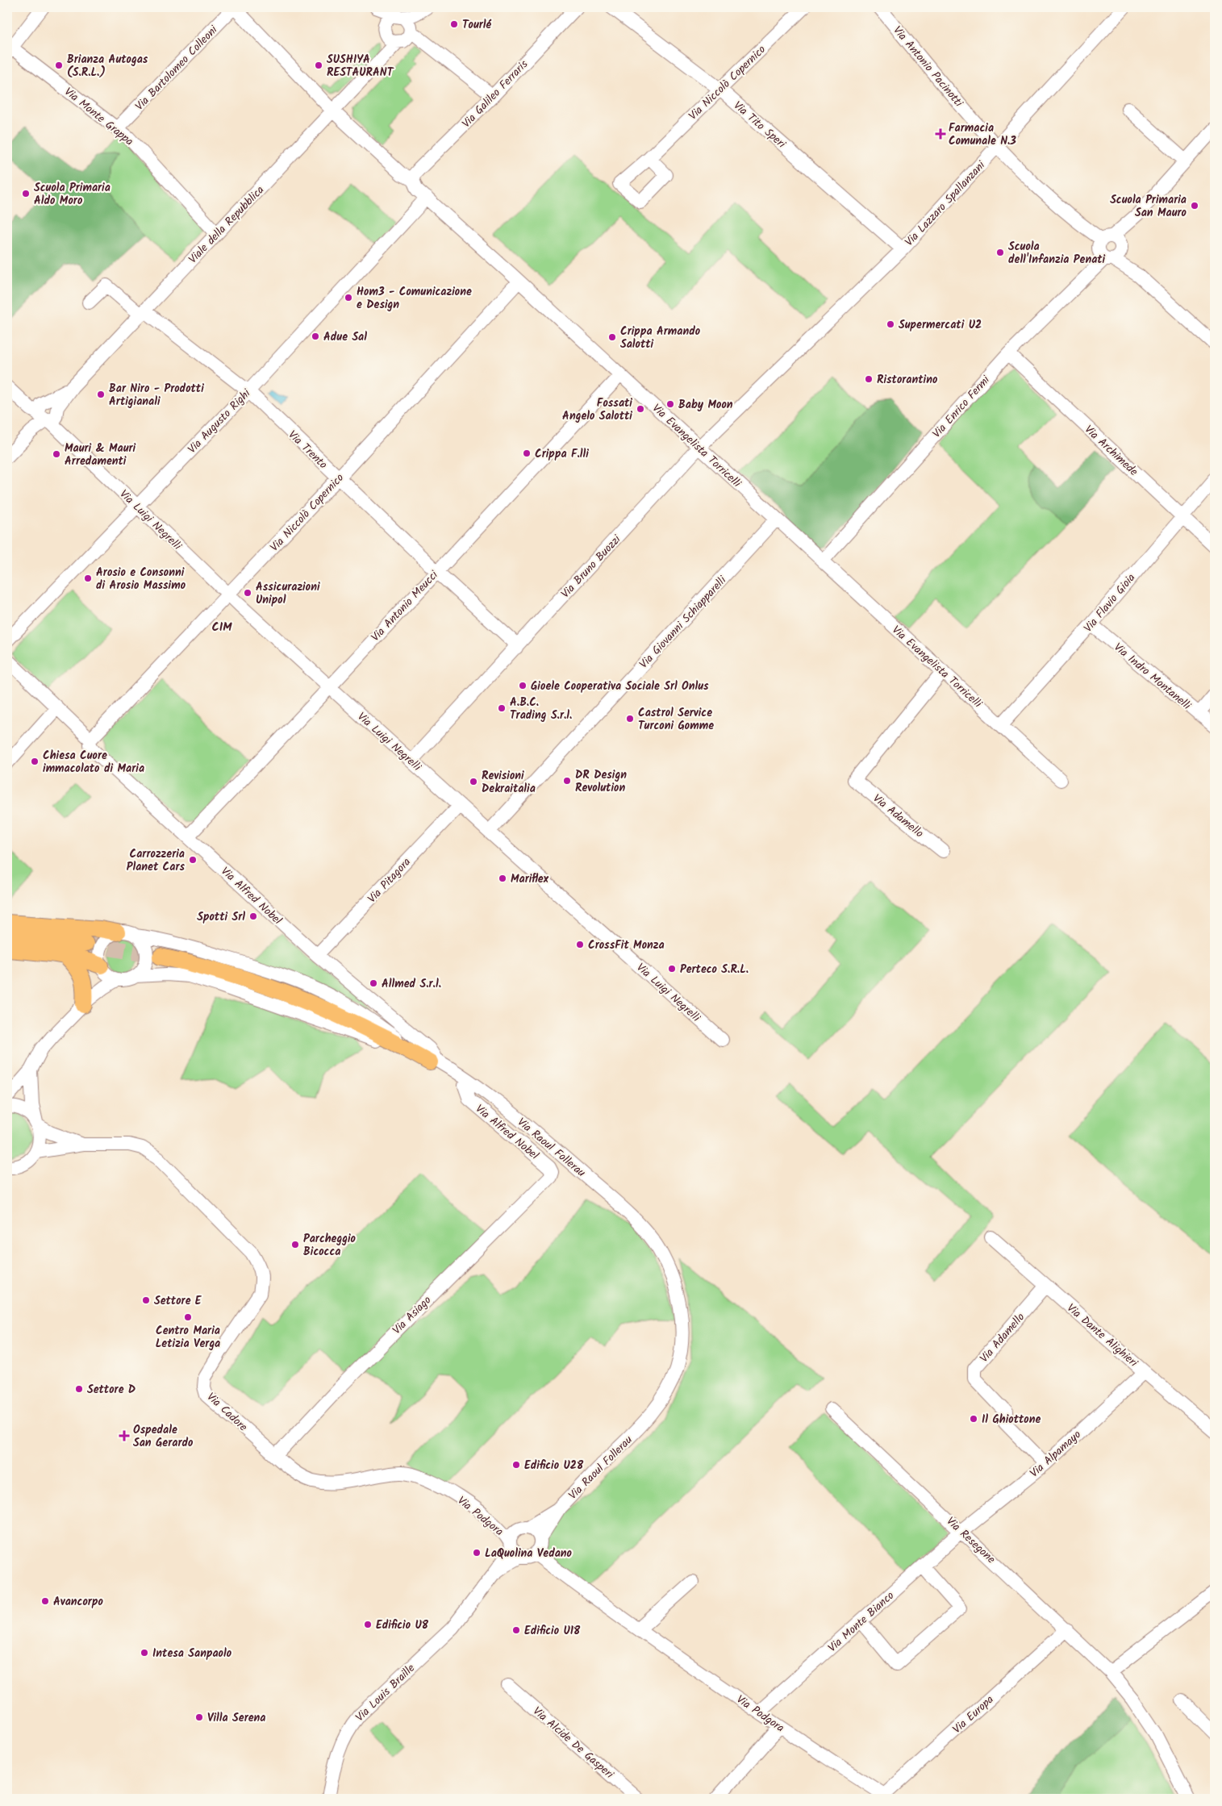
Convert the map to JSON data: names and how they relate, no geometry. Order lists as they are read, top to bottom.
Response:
{
  "streets": {
    "street": [
      "Via Antonio Pacinotti",
      "Via Bartolomeo Colleoni",
      "Via Niccolò Copernico",
      "Via Galileo Ferraris",
      "Via Monte Grappa",
      "Via Tito Speri",
      "Via Lazzaro Spallanzani",
      "Viale della Repubblica",
      "Via Enrico Fermi",
      "Via Augusto Righi",
      "Via Evangelista Torricelli",
      "Via Trento",
      "Via Archimede",
      "Via Luigi Negrelli",
      "Via Bruno Buozzi",
      "Via Flavio Gioia",
      "Via Antonio Meucci",
      "Via Giovanni Schiapparelli",
      "Via Indro Montanelli",
      "Via Adamello",
      "Via Pitagora",
      "Via Alfred Nobel",
      "Via Raoul Follerau",
      "Via Asiago",
      "Via Dante Alighieri",
      "Via Cadore",
      "Via Alpamayo",
      "Via Podgora",
      "Via Resegone",
      "Via Monte Bianco",
      "Via Louis Braille",
      "Via Europa",
      "Via Alcide De Gasperi"
    ]
  },
  "crossings": [
    ["Via Antonio Pacinotti", "Via Lazzaro Spallanzani"],
    ["Via Antonio Pacinotti", "Via Enrico Fermi"],
    ["Via Bartolomeo Colleoni", "Via Monte Grappa"],
    ["Via Bartolomeo Colleoni", "Via Evangelista Torricelli"],
    ["Via Niccolò Copernico", "Via Tito Speri"],
    ["Via Niccolò Copernico", "Via Evangelista Torricelli"],
    ["Via Niccolò Copernico", "Via Trento"],
    ["Via Niccolò Copernico", "Via Luigi Negrelli"],
    ["Via Niccolò Copernico", "Via Alfred Nobel"],
    ["Via Galileo Ferraris", "Via Evangelista Torricelli"],
    ["Via Monte Grappa", "Viale della Repubblica"],
    ["Via Tito Speri", "Via Lazzaro Spallanzani"],
    ["Via Lazzaro Spallanzani", "Via Bruno Buozzi"],
    ["Viale della Repubblica", "Via Evangelista Torricelli"],
    ["Viale della Repubblica", "Via Trento"],
    ["Viale della Repubblica", "Via Luigi Negrelli"],
    ["Via Enrico Fermi", "Via Evangelista Torricelli"],
    ["Via Enrico Fermi", "Via Archimede"],
    ["Via Augusto Righi", "Via Evangelista Torricelli"],
    ["Via Augusto Righi", "Via Trento"],
    ["Via Augusto Righi", "Via Luigi Negrelli"],
    ["Via Evangelista Torricelli", "Via Bruno Buozzi"],
    ["Via Evangelista Torricelli", "Via Flavio Gioia"],
    ["Via Evangelista Torricelli", "Via Antonio Meucci"],
    ["Via Evangelista Torricelli", "Via Giovanni Schiapparelli"],
    ["Via Evangelista Torricelli", "Via Adamello"],
    ["Via Trento", "Via Bruno Buozzi"],
    ["Via Trento", "Via Antonio Meucci"],
    ["Via Archimede", "Via Flavio Gioia"],
    ["Via Luigi Negrelli", "Via Bruno Buozzi"],
    ["Via Luigi Negrelli", "Via Antonio Meucci"],
    ["Via Luigi Negrelli", "Via Giovanni Schiapparelli"],
    ["Via Luigi Negrelli", "Via Pitagora"],
    ["Via Flavio Gioia", "Via Indro Montanelli"],
    ["Via Antonio Meucci", "Via Alfred Nobel"],
    ["Via Adamello", "Via Dante Alighieri"],
    ["Via Adamello", "Via Alpamayo"],
    ["Via Pitagora", "Via Alfred Nobel"],
    ["Via Alfred Nobel", "Via Raoul Follerau"],
    ["Via Alfred Nobel", "Via Asiago"],
    ["Via Raoul Follerau", "Via Podgora"],
    ["Via Raoul Follerau", "Via Louis Braille"],
    ["Via Asiago", "Via Cadore"],
    ["Via Dante Alighieri", "Via Alpamayo"],
    ["Via Cadore", "Via Podgora"],
    ["Via Alpamayo", "Via Resegone"],
    ["Via Alpamayo", "Via Monte Bianco"],
    ["Via Podgora", "Via Monte Bianco"],
    ["Via Podgora", "Via Louis Braille"],
    ["Via Podgora", "Via Europa"],
    ["Via Resegone", "Via Monte Bianco"],
    ["Via Resegone", "Via Europa"]
  ],
  "districts": ["CIM"],
  "places": {
    "other": [
      "Tourlé",
      "Brianza Autogas (S.R.L.)",
      "SUSHIYA RESTAURANT",
      "Scuola Primaria Aldo Moro",
      "Scuola Primaria San Mauro",
      "Scuola dell'Infanzia Penati",
      "Hom3 - Comunicazione e Design",
      "Supermercati U2",
      "Adue Sal",
      "Crippa Armando Salotti",
      "Ristorantino",
      "Bar Niro - Prodotti Artigianali",
      "Baby Moon",
      "Fossati Angelo Salotti",
      "Crippa F.lli",
      "Mauri & Mauri Arredamenti",
      "Arosio e Consonni di Arosio Massimo",
      "Assicurazioni Unipol",
      "Gioele Cooperativa Sociale Srl Onlus",
      "A.B.C. Trading S.r.l.",
      "Castrol Service Turconi Gomme",
      "Chiesa Cuore immacolato di Maria",
      "DR Design Revolution",
      "Revisioni Dekraitalia",
      "Carrozzeria Planet Cars",
      "Mariflex",
      "Spotti Srl",
      "CrossFit Monza",
      "Perteco S.R.L.",
      "Allmed S.r.l.",
      "Parcheggio Bicocca",
      "Settore E",
      "Centro Maria Letizia Verga",
      "Settore D",
      "Il Ghiottone",
      "Edificio U28",
      "LaQuolina Vedano",
      "Avancorpo",
      "Edificio U8",
      "Edificio U18",
      "Intesa Sanpaolo",
      "Villa Serena"
    ],
    "health": ["Farmacia Comunale N.3", "Ospedale San Gerardo"]
  }
}
